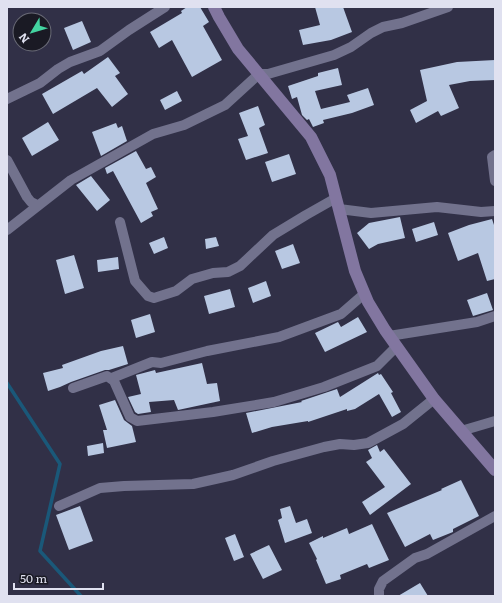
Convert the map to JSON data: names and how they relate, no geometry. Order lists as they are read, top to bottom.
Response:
{
  "scale_bar": "50 m",
  "north": "bottom left"
}
